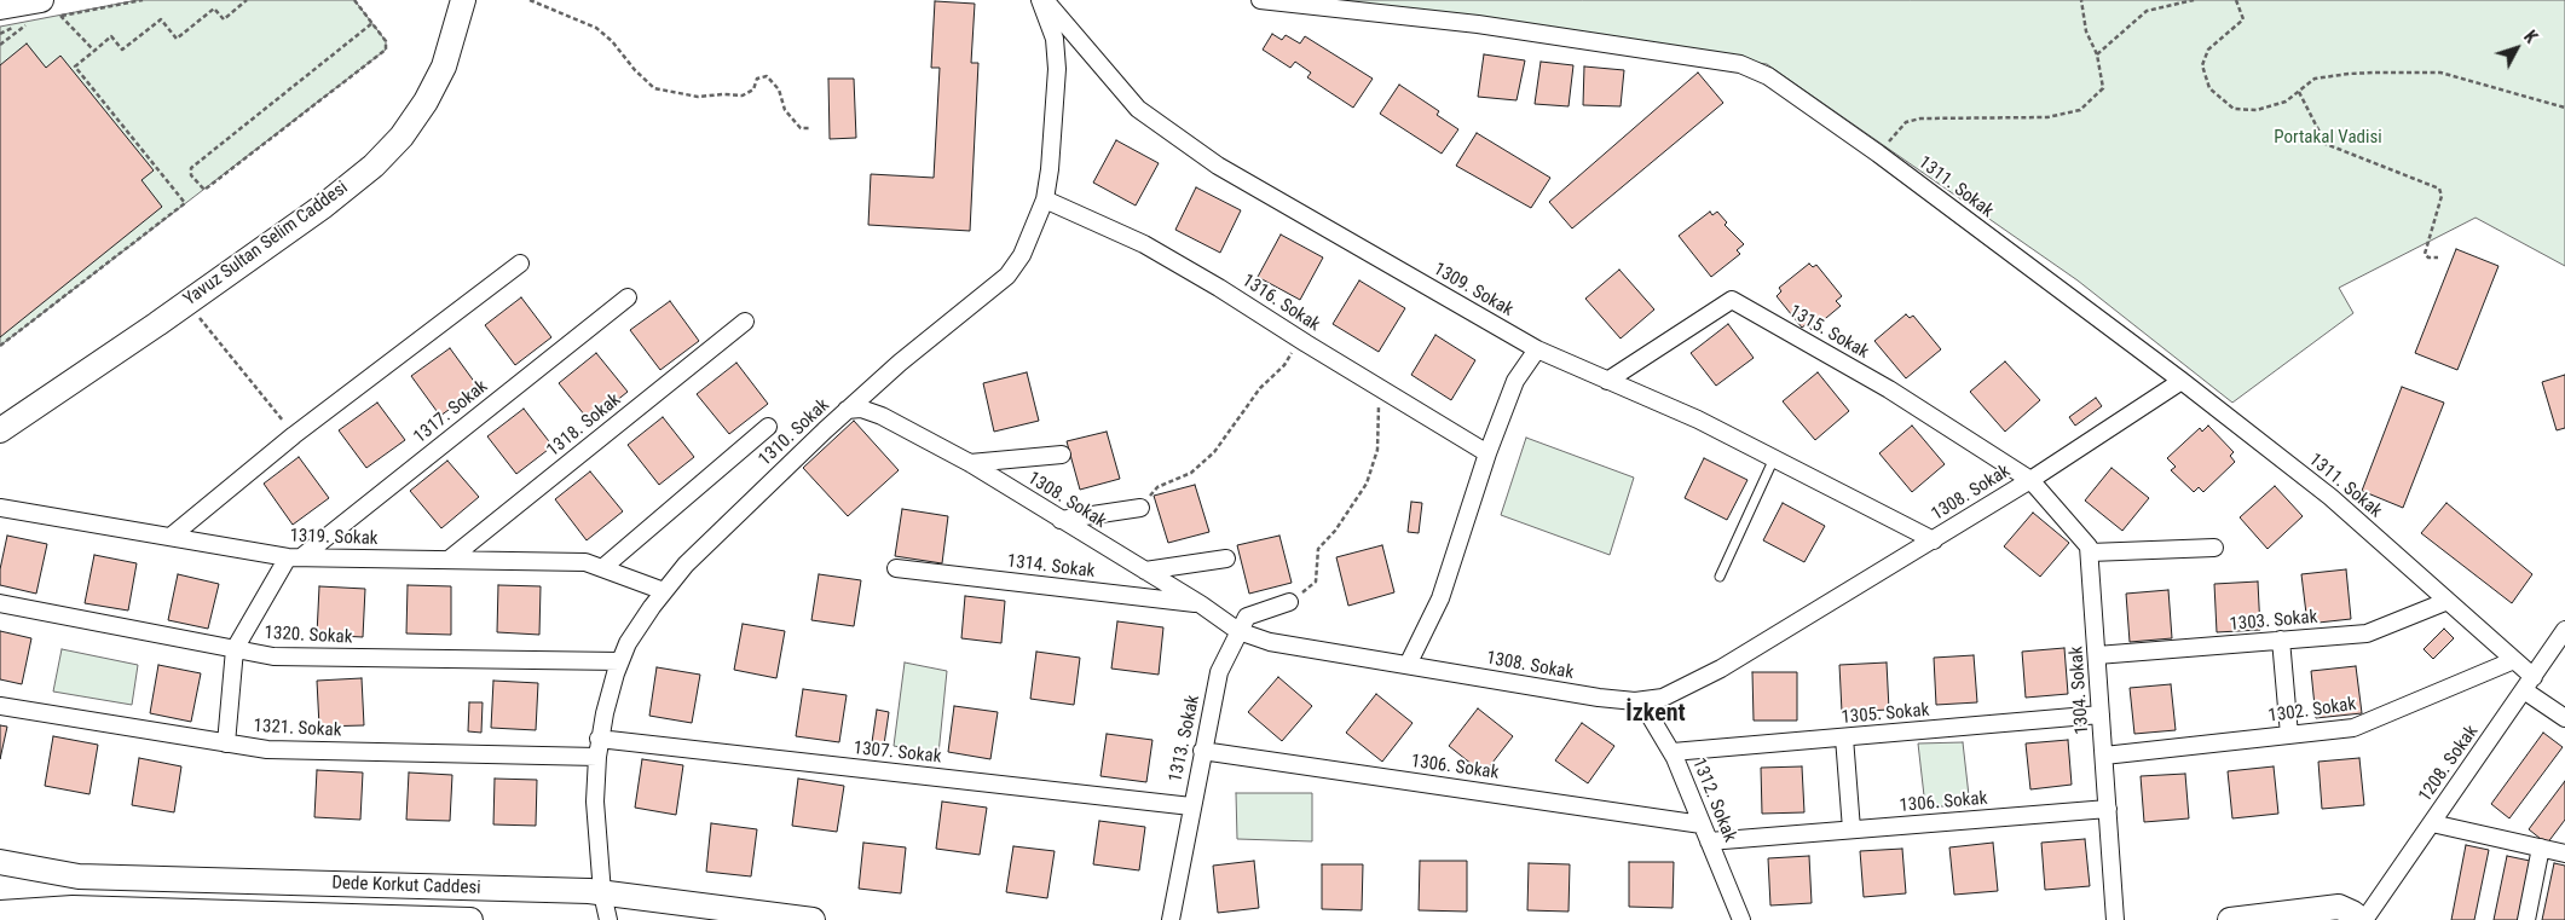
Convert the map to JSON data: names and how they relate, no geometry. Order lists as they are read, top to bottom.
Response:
{
  "streets": {
    "main road": ["Yavuz Sultan Selim Caddesi", "Dede Korkut Caddesi"],
    "street": [
      "1311. Sokak",
      "1309. Sokak",
      "1316. Sokak",
      "1315. Sokak",
      "1317. Sokak",
      "1318. Sokak",
      "1310. Sokak",
      "1308. Sokak",
      "1319. Sokak",
      "1314. Sokak",
      "1303. Sokak",
      "1320. Sokak",
      "1304. Sokak",
      "1302. Sokak",
      "1305. Sokak",
      "1321. Sokak",
      "1313. Sokak",
      "1307. Sokak",
      "1208. Sokak",
      "1306. Sokak",
      "1312. Sokak"
    ]
  },
  "crossings": [
    ["1311. Sokak", "1308. Sokak"],
    ["1311. Sokak", "1303. Sokak"],
    ["1311. Sokak", "1302. Sokak"],
    ["1311. Sokak", "1208. Sokak"],
    ["1309. Sokak", "1315. Sokak"],
    ["1309. Sokak", "1308. Sokak"],
    ["1316. Sokak", "1310. Sokak"],
    ["1315. Sokak", "1308. Sokak"],
    ["1315. Sokak", "1304. Sokak"],
    ["1317. Sokak", "1319. Sokak"],
    ["1318. Sokak", "1319. Sokak"],
    ["1310. Sokak", "1308. Sokak"],
    ["1310. Sokak", "1319. Sokak"],
    ["1310. Sokak", "1320. Sokak"],
    ["1310. Sokak", "1321. Sokak"],
    ["1310. Sokak", "1307. Sokak"],
    ["1310. Sokak", "Dede Korkut Caddesi"],
    ["1308. Sokak", "1314. Sokak"],
    ["1308. Sokak", "1304. Sokak"],
    ["1308. Sokak", "1313. Sokak"],
    ["1308. Sokak", "1312. Sokak"],
    ["1303. Sokak", "1304. Sokak"],
    ["1304. Sokak", "1302. Sokak"],
    ["1304. Sokak", "1305. Sokak"],
    ["1304. Sokak", "1306. Sokak"],
    ["1305. Sokak", "1312. Sokak"],
    ["1313. Sokak", "1307. Sokak"],
    ["1313. Sokak", "1306. Sokak"],
    ["1306. Sokak", "1312. Sokak"]
  ],
  "districts": ["İzkent"],
  "parks": ["Portakal Vadisi"],
  "north": "top right"
}
